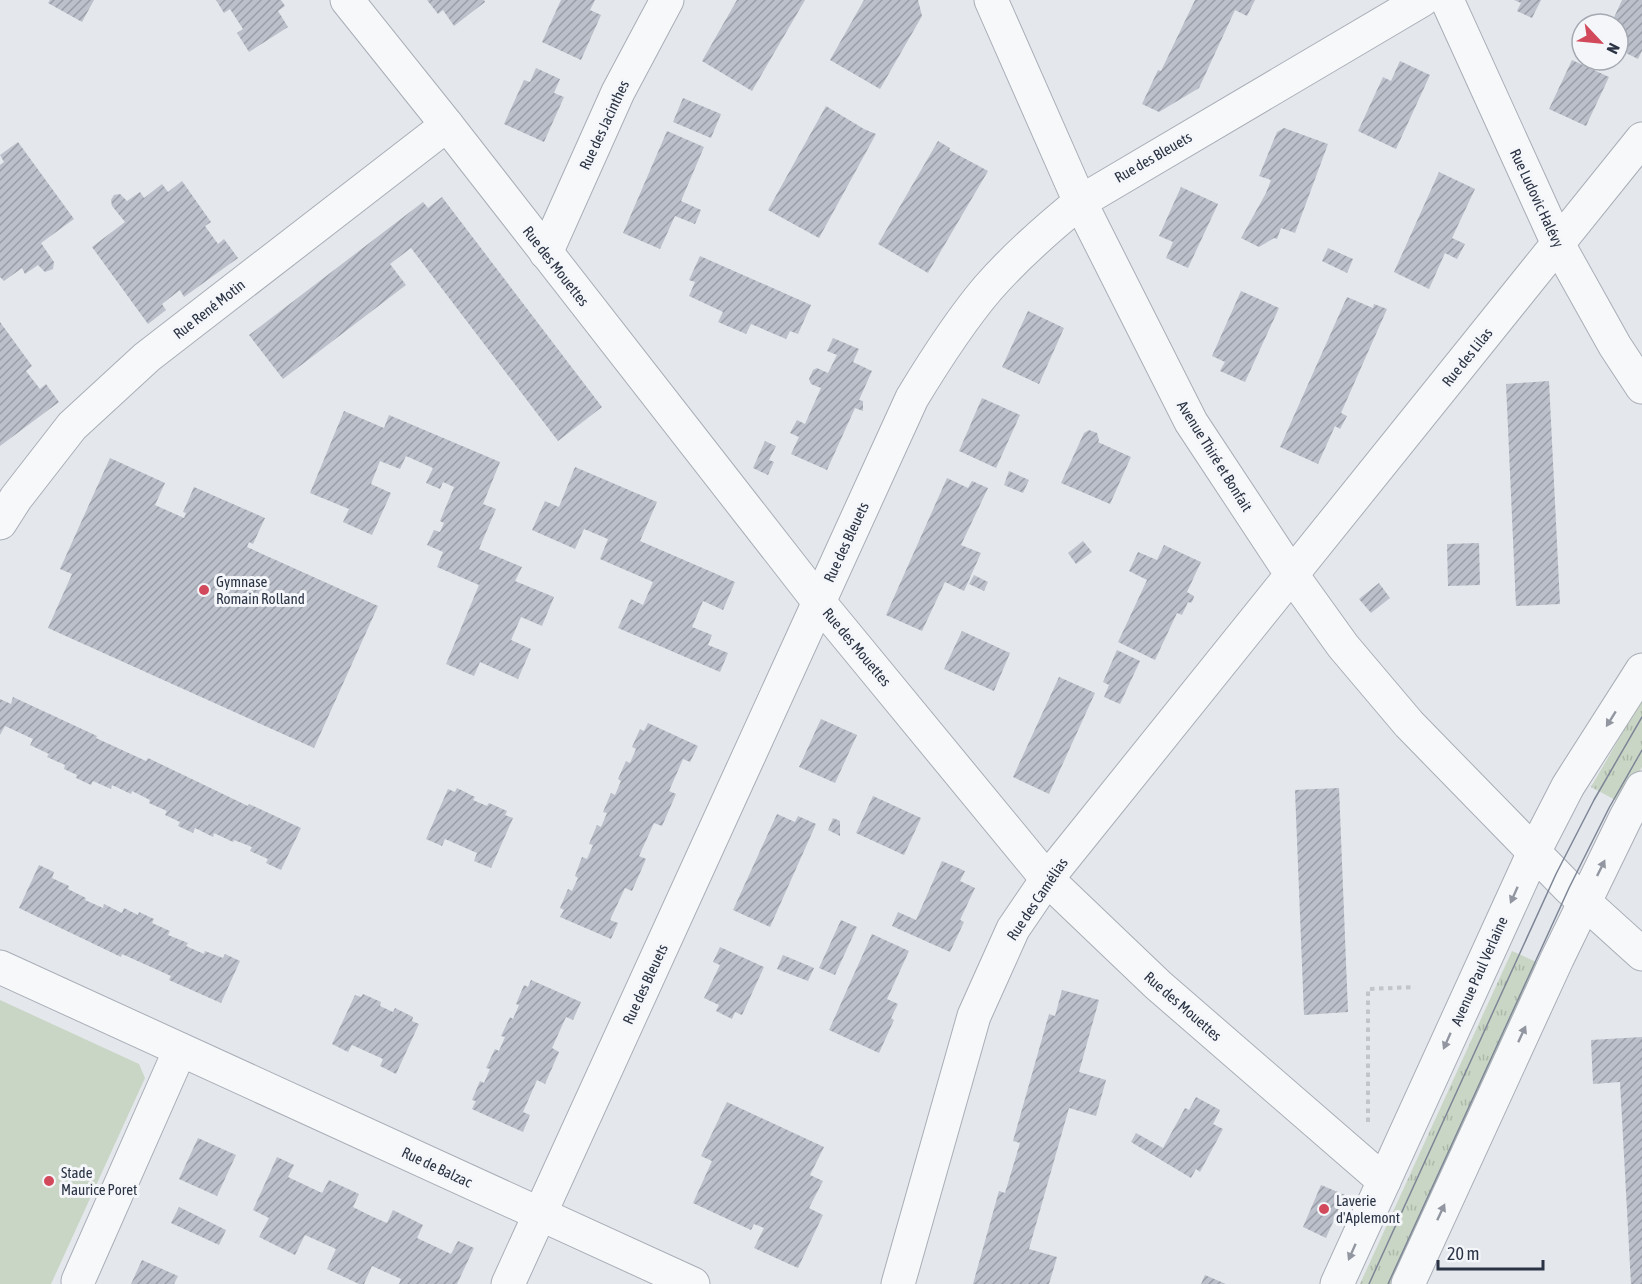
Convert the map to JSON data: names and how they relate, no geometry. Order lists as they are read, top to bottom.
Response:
{
  "streets": {
    "street": [
      "Rue des Jacinthes",
      "Rue des Bleuets",
      "Rue Ludovic Halévy",
      "Rue des Mouettes",
      "Rue René Motin",
      "Rue des Lilas",
      "Avenue Thiré et Bonfait",
      "Rue des Camélias",
      "Avenue Paul Verlaine",
      "Rue de Balzac"
    ]
  },
  "crossings": [
    ["Rue des Jacinthes", "Rue des Mouettes"],
    ["Rue des Bleuets", "Rue des Mouettes"],
    ["Rue des Bleuets", "Avenue Thiré et Bonfait"],
    ["Rue des Bleuets", "Rue de Balzac"],
    ["Rue Ludovic Halévy", "Rue des Lilas"],
    ["Rue des Mouettes", "Rue René Motin"],
    ["Rue des Mouettes", "Rue des Camélias"],
    ["Rue des Mouettes", "Avenue Paul Verlaine"],
    ["Rue des Lilas", "Avenue Thiré et Bonfait"],
    ["Rue des Lilas", "Rue des Camélias"],
    ["Avenue Thiré et Bonfait", "Rue des Camélias"],
    ["Avenue Thiré et Bonfait", "Avenue Paul Verlaine"]
  ],
  "places": ["Gymnase Romain Rolland", "Stade Maurice Poret", "Laverie d'Aplemont"],
  "scale_bar": "20 m",
  "north": "bottom right"
}
